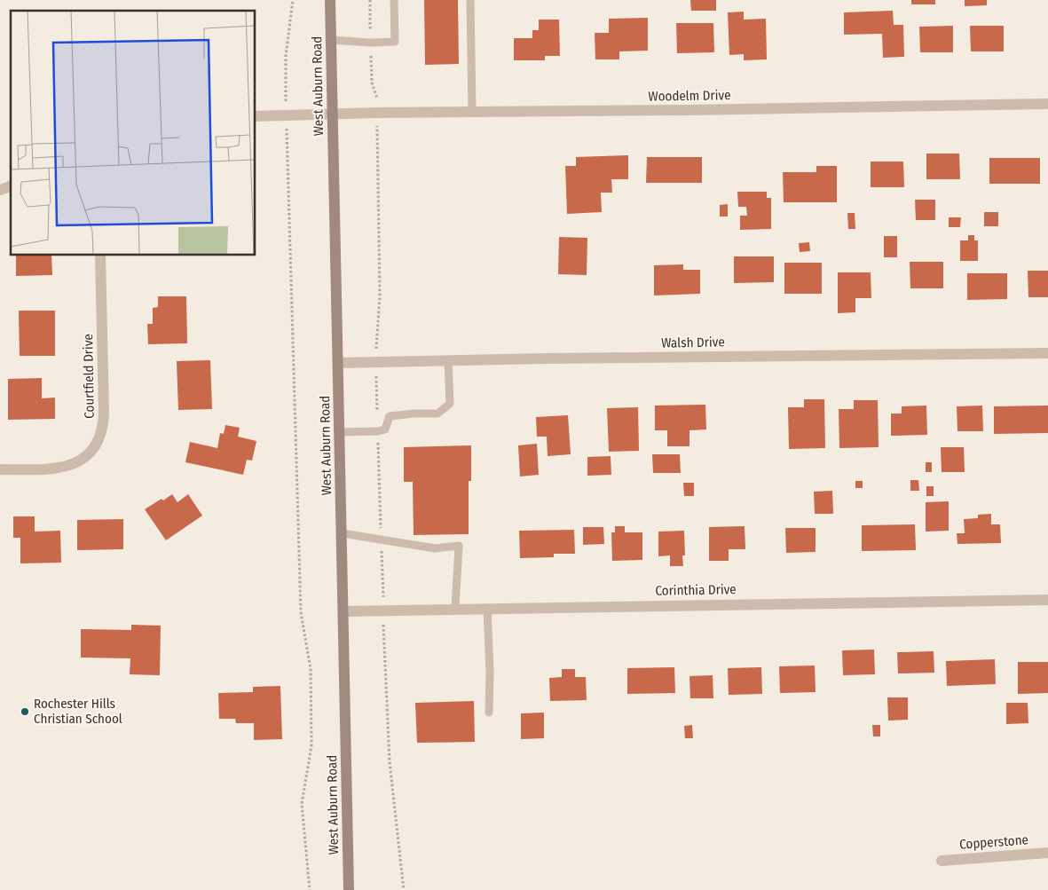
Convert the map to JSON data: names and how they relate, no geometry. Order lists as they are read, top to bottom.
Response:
{
  "streets": {
    "main road": ["West Auburn Road"],
    "street": [
      "Woodelm Drive",
      "Walsh Drive",
      "Courtfield Drive",
      "Corinthia Drive",
      "Copperstone"
    ]
  },
  "crossings": [
    ["West Auburn Road", "Woodelm Drive"],
    ["West Auburn Road", "Walsh Drive"],
    ["West Auburn Road", "Corinthia Drive"]
  ],
  "places": ["Rochester Hills Christian School"]
}
